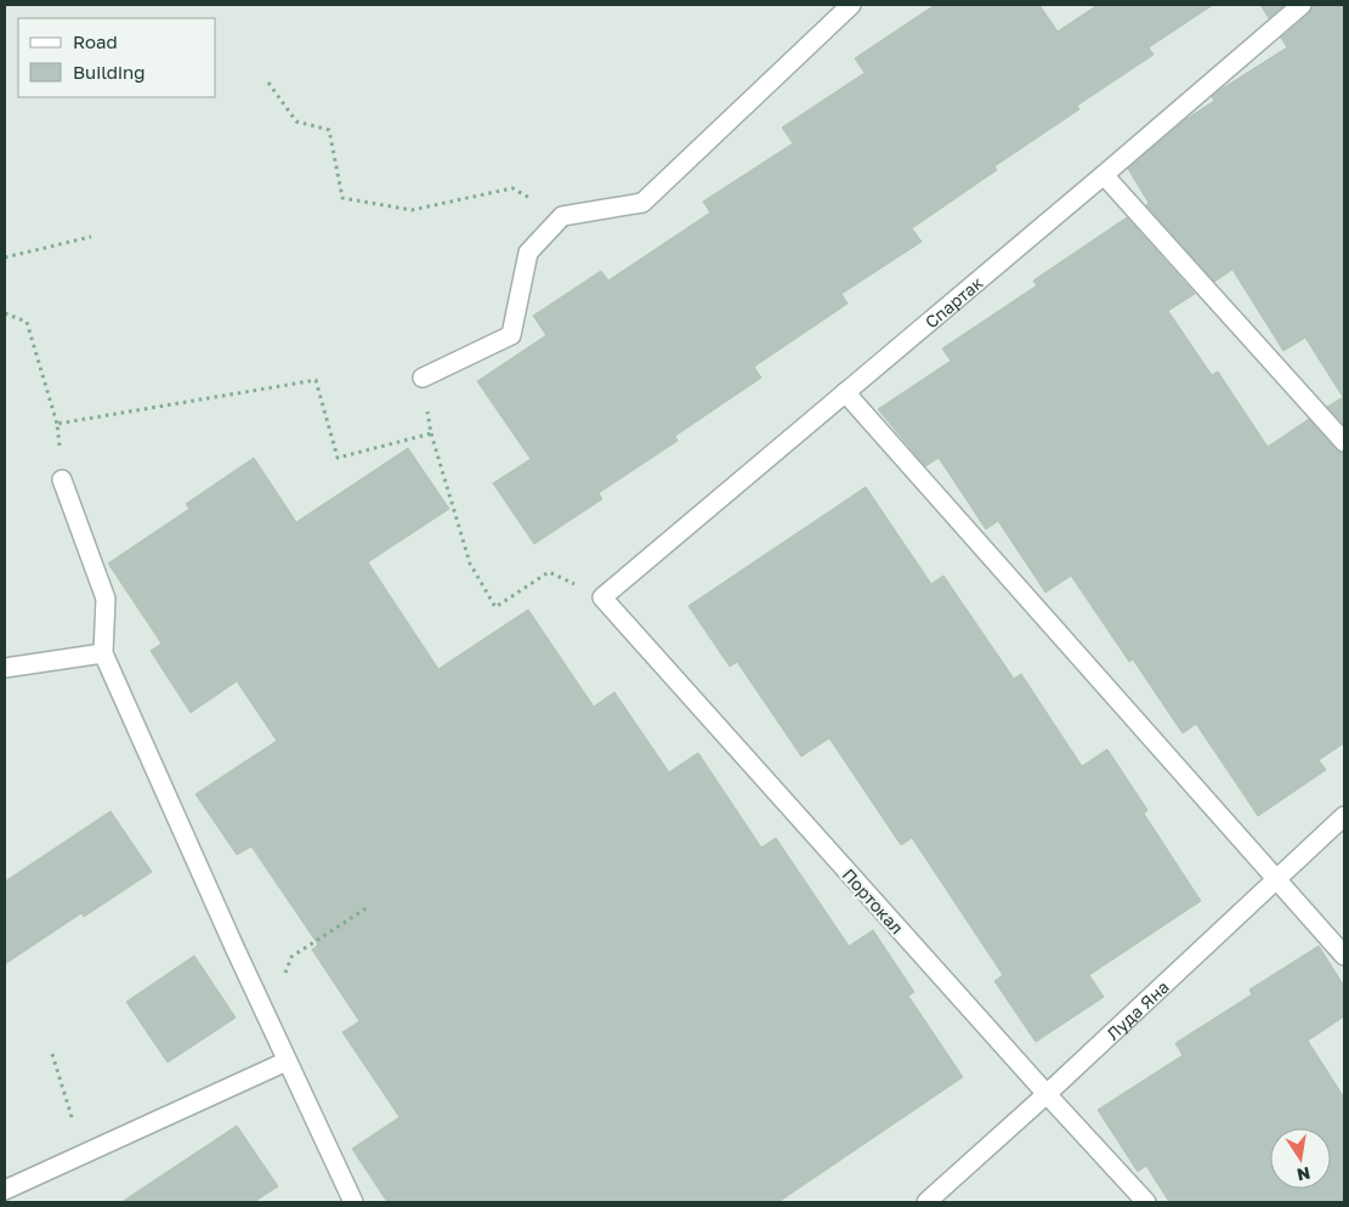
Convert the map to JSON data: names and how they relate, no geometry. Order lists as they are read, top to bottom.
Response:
{
  "streets": {
    "street": ["Спартак", "Портокал", "Луда Яна"]
  },
  "crossings": [
    ["Спартак", "Портокал"],
    ["Портокал", "Луда Яна"]
  ],
  "legend": ["Road", "Building"],
  "north": "bottom"
}
